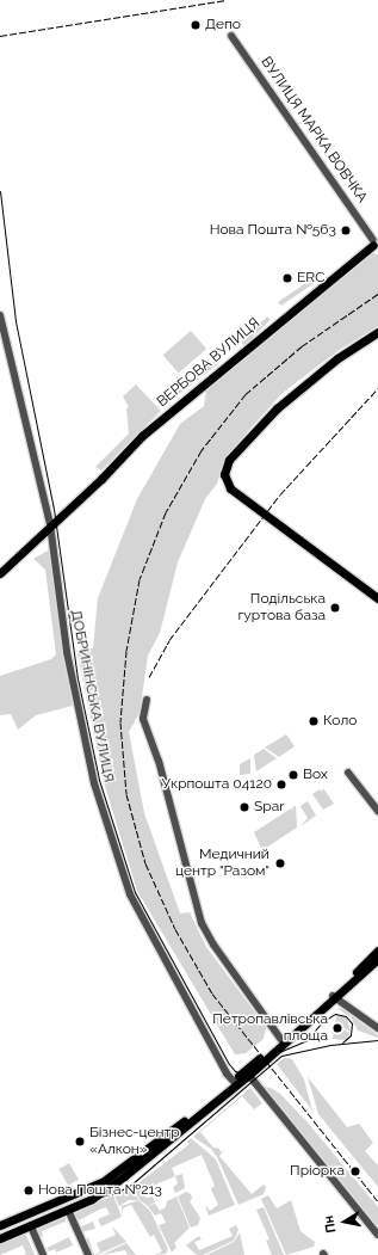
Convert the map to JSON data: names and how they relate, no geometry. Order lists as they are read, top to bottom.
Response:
{
  "streets": {
    "main road": ["ВЕРБОВА ВУЛИЦЯ"],
    "street": ["ВУЛИЦЯ МАРКА ВОВЧКА", "ДОБРИНІНСЬКА ВУЛИЦЯ"]
  },
  "crossings": [
    ["ВУЛИЦЯ МАРКА ВОВЧКА", "ВЕРБОВА ВУЛИЦЯ"],
    ["ВЕРБОВА ВУЛИЦЯ", "ДОБРИНІНСЬКА ВУЛИЦЯ"]
  ],
  "places": [
    "Депо",
    "Нова Пошта №563",
    "ERC",
    "Подільська гуртова база",
    "Коло",
    "Box",
    "Укрпошта 04120",
    "Spar",
    "Медичний центр \"Разом\"",
    "Петропавлівська площа",
    "Бізнес-центр «Алкон»",
    "Пріорка",
    "Нова Пошта №213"
  ],
  "north": "left"
}
